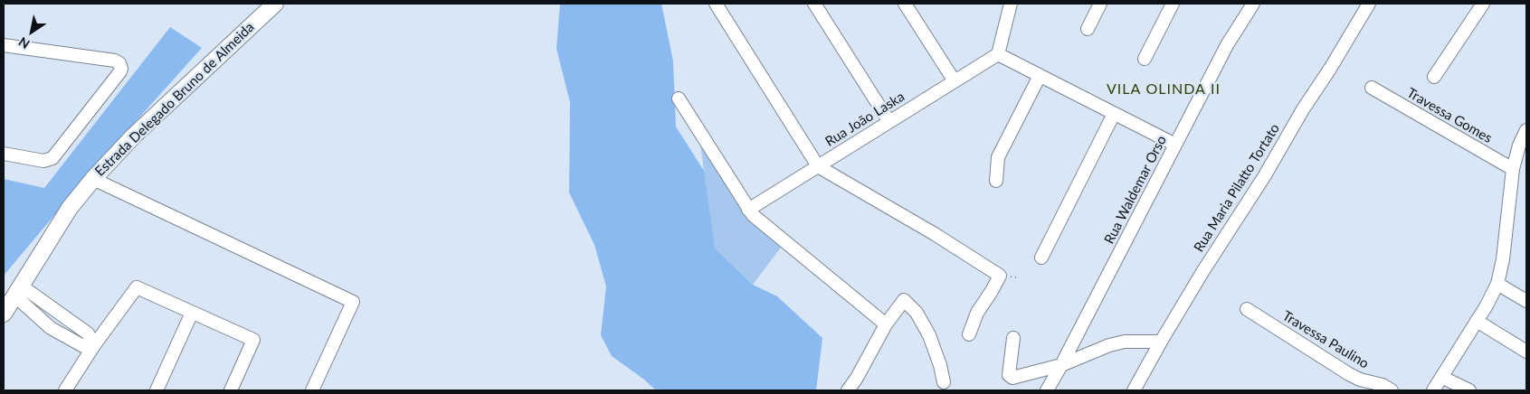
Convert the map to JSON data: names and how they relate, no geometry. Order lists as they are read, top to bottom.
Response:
{
  "streets": {
    "main road": ["Estrada Delegado Bruno de Almeida"],
    "street": [
      "Travessa Gomes",
      "Rua João Laska",
      "Rua Maria Pilatto Tortato",
      "Rua Waldemar Orso",
      "Travessa Paulino"
    ]
  },
  "districts": ["VILA OLINDA II"],
  "north": "bottom left"
}
